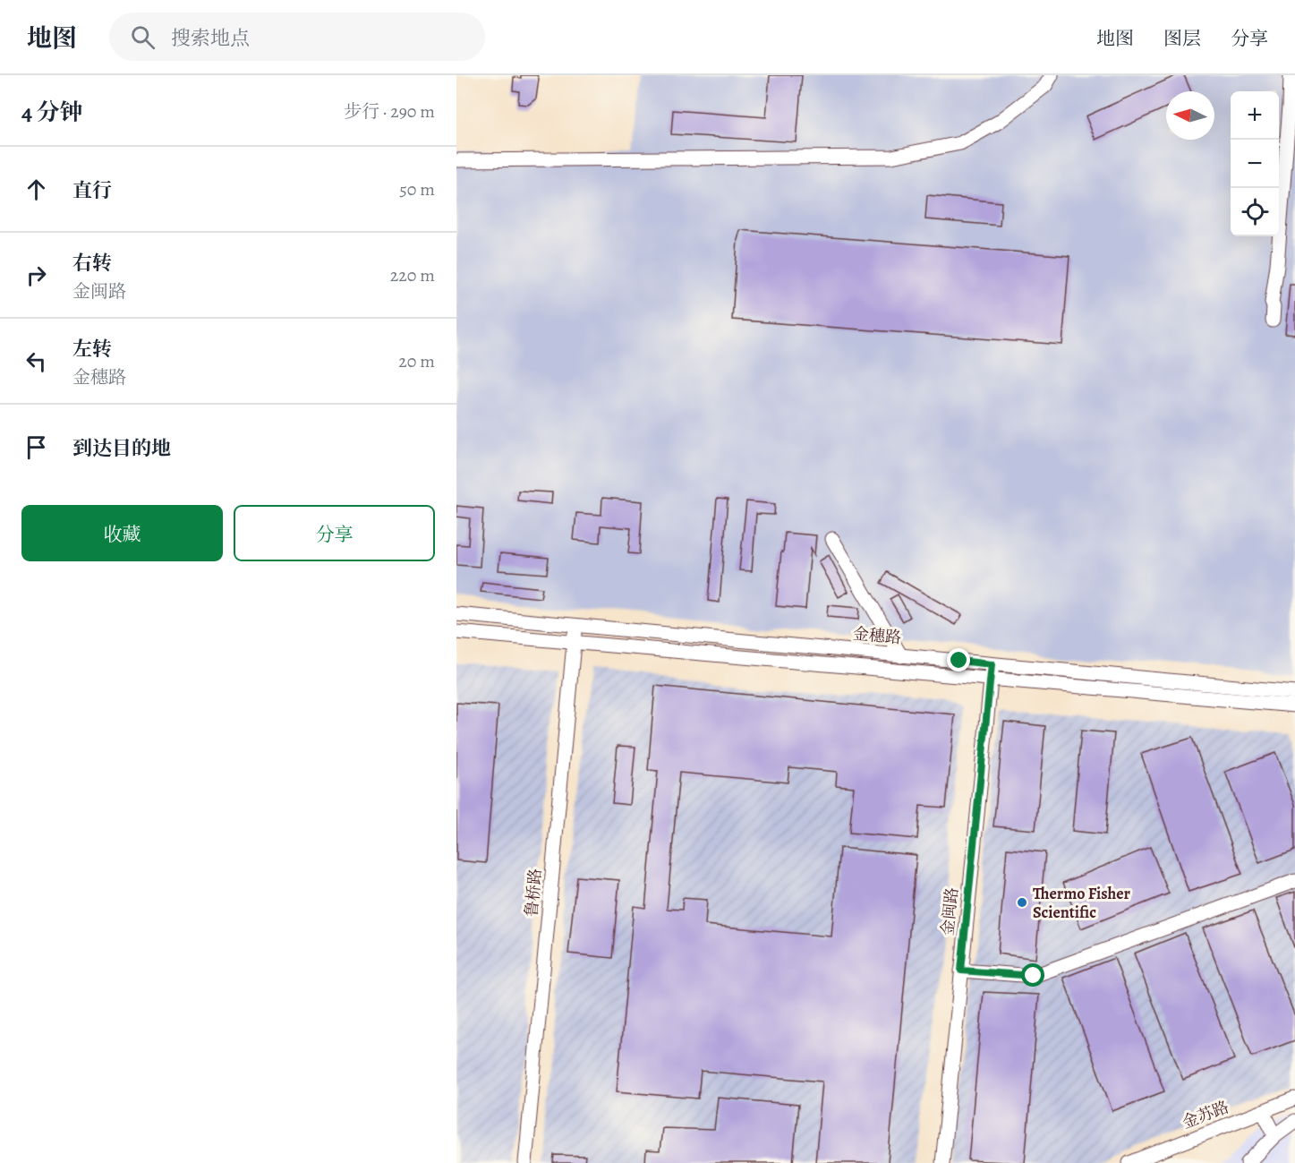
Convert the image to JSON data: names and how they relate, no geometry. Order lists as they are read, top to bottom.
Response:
{
  "streets": {
    "street": [
      "金穗路",
      "鲁桥路",
      "金闽路",
      "金苏路"
    ]
  },
  "crossings": [
    ["金穗路", "鲁桥路"],
    ["金穗路", "金闽路"]
  ],
  "places": ["Thermo Fisher Scientific"],
  "north": "left",
  "page": {
    "header": "地图",
    "search": "搜索地点",
    "nav": ["地图", "图层", "分享"],
    "heading": ["4 分钟", "步行 · 290 m"],
    "map_buttons": ["+", "−"],
    "list": [
      ["直行", "50 m"],
      ["右转", "金闽路", "220 m"],
      ["左转", "金穗路", "20 m"],
      "到达目的地"
    ],
    "buttons": ["收藏", "分享"]
  }
}
